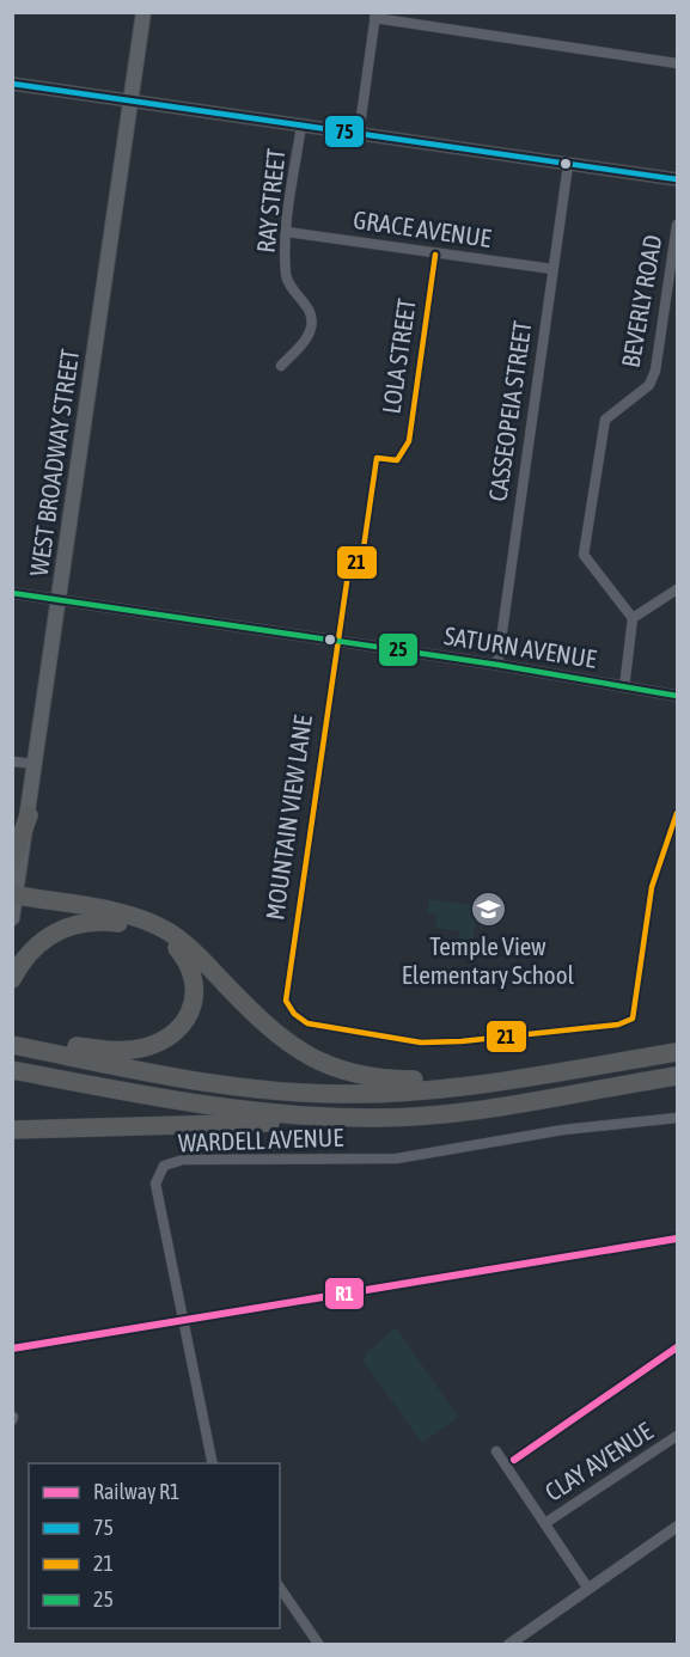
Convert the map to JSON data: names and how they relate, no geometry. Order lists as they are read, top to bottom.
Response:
{
  "streets": {
    "main road": ["WEST BROADWAY STREET"],
    "street": [
      "RAY STREET",
      "GRACE AVENUE",
      "BEVERLY ROAD",
      "LOLA STREET",
      "CASSEOPEIA STREET",
      "SATURN AVENUE",
      "MOUNTAIN VIEW LANE",
      "WARDELL AVENUE",
      "CLAY AVENUE"
    ]
  },
  "crossings": [
    ["RAY STREET", "GRACE AVENUE"],
    ["GRACE AVENUE", "LOLA STREET"],
    ["GRACE AVENUE", "CASSEOPEIA STREET"],
    ["LOLA STREET", "MOUNTAIN VIEW LANE"],
    ["CASSEOPEIA STREET", "SATURN AVENUE"],
    ["WEST BROADWAY STREET", "SATURN AVENUE"],
    ["SATURN AVENUE", "MOUNTAIN VIEW LANE"]
  ],
  "places": {
    "school or university": ["Temple View Elementary School"]
  },
  "lines": [
    "transit line 75",
    "transit line 21",
    "transit line 25",
    "rail line R1"
  ],
  "legend": [
    "Railway R1",
    "75",
    "21",
    "25"
  ]
}
